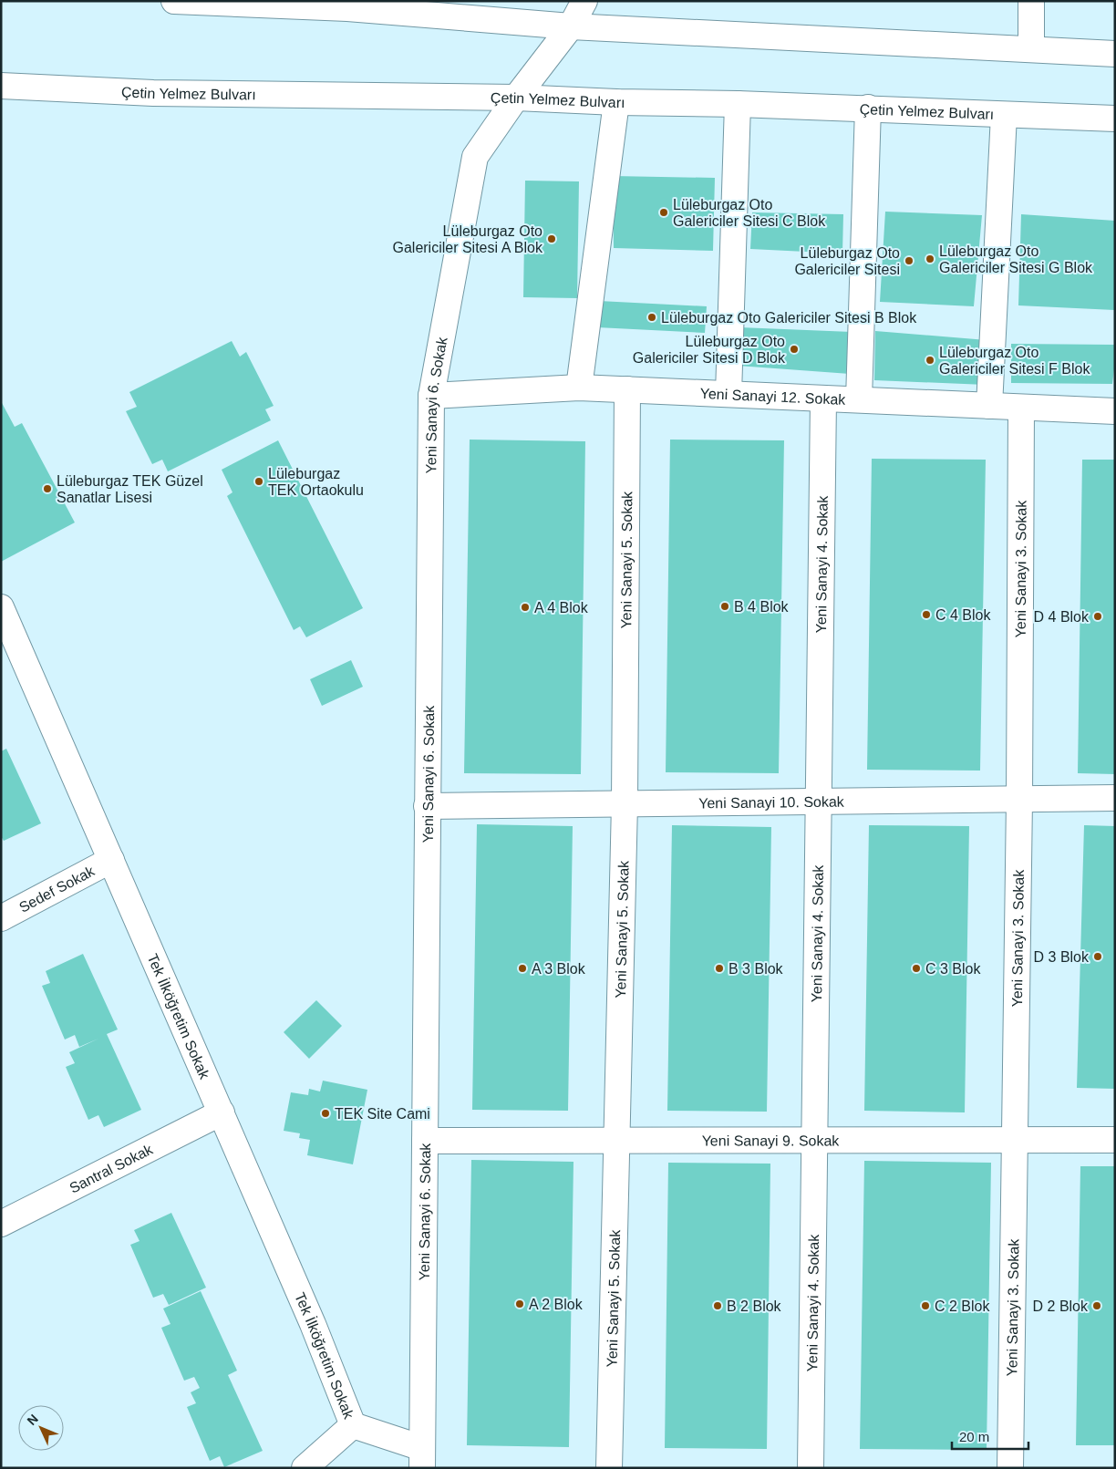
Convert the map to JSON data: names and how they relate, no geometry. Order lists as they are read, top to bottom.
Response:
{
  "streets": {
    "street": [
      "Çetin Yelmez Bulvarı",
      "Yeni Sanayi 12. Sokak",
      "Yeni Sanayi 6. Sokak",
      "Yeni Sanayi 5. Sokak",
      "Yeni Sanayi 4. Sokak",
      "Yeni Sanayi 3. Sokak",
      "Yeni Sanayi 10. Sokak",
      "Sedef Sokak",
      "Tek İlköğretim Sokak",
      "Yeni Sanayi 9. Sokak",
      "Santral Sokak"
    ]
  },
  "crossings": [
    ["Çetin Yelmez Bulvarı", "Yeni Sanayi 6. Sokak"],
    ["Yeni Sanayi 12. Sokak", "Yeni Sanayi 6. Sokak"],
    ["Yeni Sanayi 12. Sokak", "Yeni Sanayi 5. Sokak"],
    ["Yeni Sanayi 12. Sokak", "Yeni Sanayi 4. Sokak"],
    ["Yeni Sanayi 12. Sokak", "Yeni Sanayi 3. Sokak"],
    ["Yeni Sanayi 6. Sokak", "Yeni Sanayi 10. Sokak"],
    ["Yeni Sanayi 6. Sokak", "Yeni Sanayi 9. Sokak"],
    ["Yeni Sanayi 5. Sokak", "Yeni Sanayi 10. Sokak"],
    ["Yeni Sanayi 5. Sokak", "Yeni Sanayi 9. Sokak"],
    ["Yeni Sanayi 4. Sokak", "Yeni Sanayi 10. Sokak"],
    ["Yeni Sanayi 4. Sokak", "Yeni Sanayi 9. Sokak"],
    ["Yeni Sanayi 3. Sokak", "Yeni Sanayi 10. Sokak"],
    ["Yeni Sanayi 3. Sokak", "Yeni Sanayi 9. Sokak"],
    ["Sedef Sokak", "Tek İlköğretim Sokak"],
    ["Tek İlköğretim Sokak", "Santral Sokak"]
  ],
  "places": [
    "Lüleburgaz Oto Galericiler Sitesi C Blok",
    "Lüleburgaz Oto Galericiler Sitesi A Blok",
    "Lüleburgaz Oto Galericiler Sitesi G Blok",
    "Lüleburgaz Oto Galericiler Sitesi",
    "Lüleburgaz Oto Galericiler Sitesi B Blok",
    "Lüleburgaz Oto Galericiler Sitesi D Blok",
    "Lüleburgaz Oto Galericiler Sitesi F Blok",
    "Lüleburgaz TEK Ortaokulu",
    "Lüleburgaz TEK Güzel Sanatlar Lisesi",
    "B 4 Blok",
    "A 4 Blok",
    "C 4 Blok",
    "D 4 Blok",
    "D 3 Blok",
    "A 3 Blok",
    "B 3 Blok",
    "C 3 Blok",
    "TEK Site Cami",
    "A 2 Blok",
    "B 2 Blok",
    "C 2 Blok",
    "D 2 Blok"
  ],
  "scale_bar": "20 m",
  "north": "top left"
}
